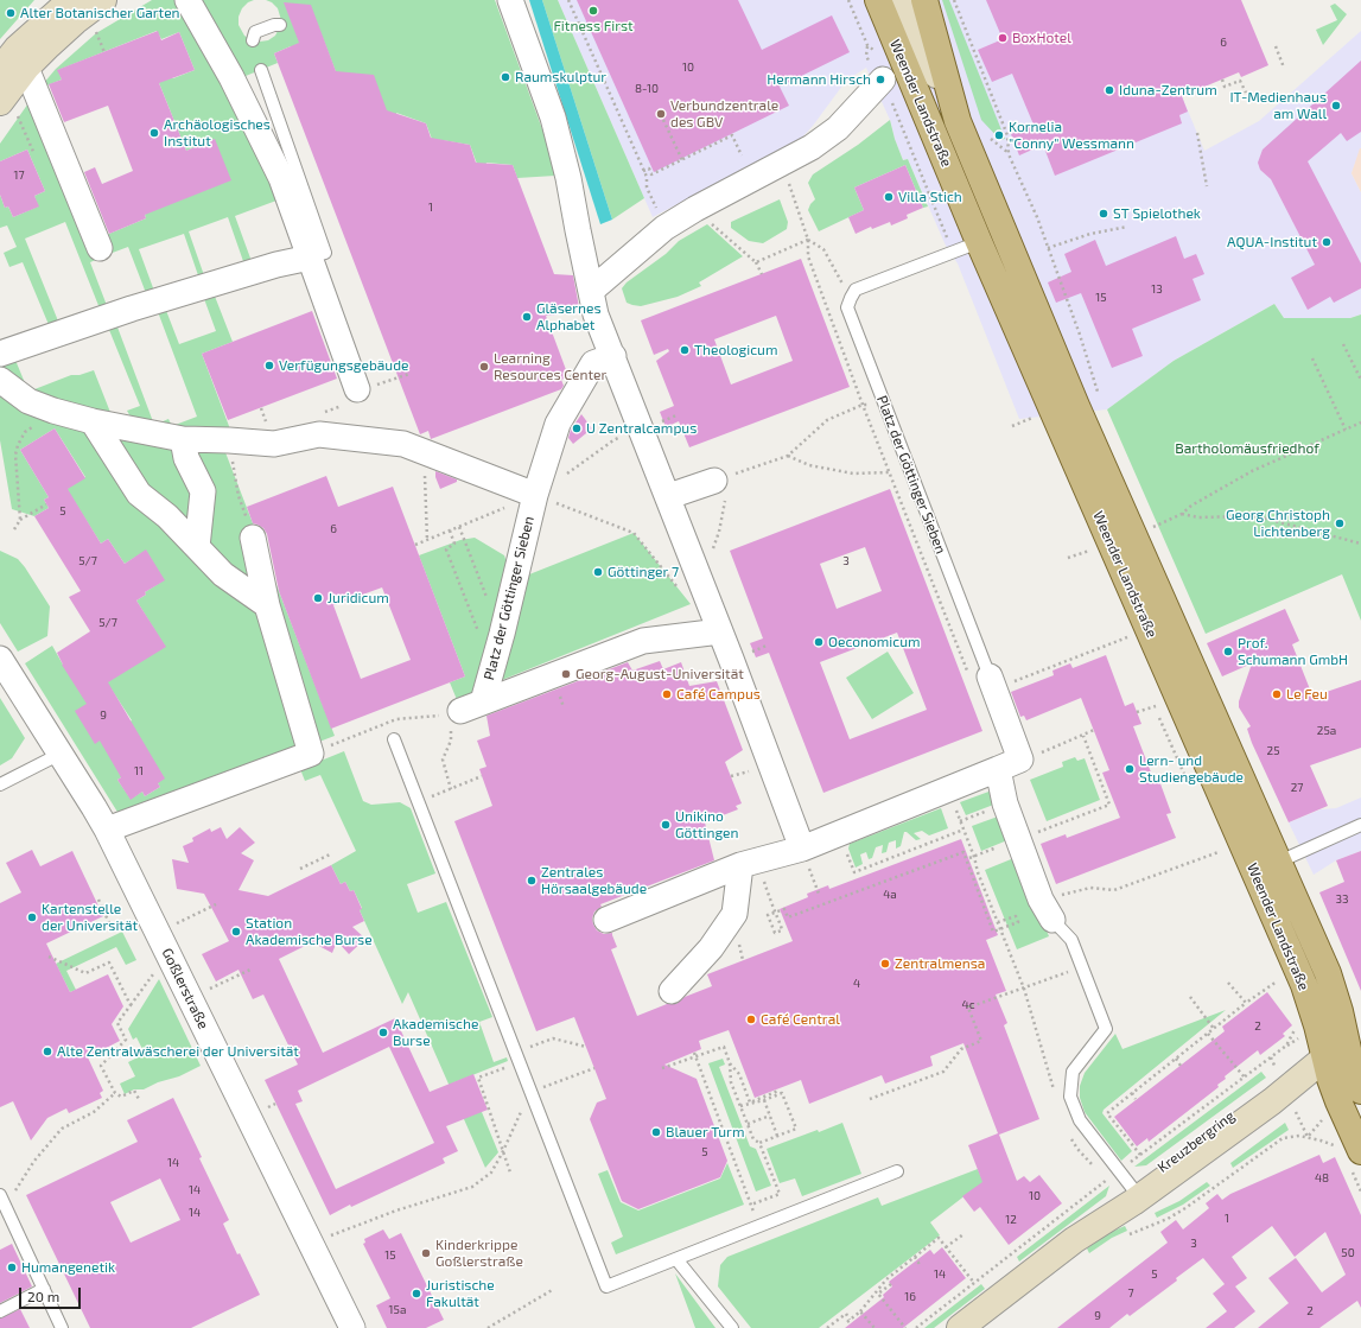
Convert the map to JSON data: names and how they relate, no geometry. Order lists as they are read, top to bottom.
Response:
{
  "streets": {
    "main road": ["Weender Landstraße"],
    "street": ["Platz der Göttinger Sieben", "Goßlerstraße", "Kreuzbergring"]
  },
  "crossings": [
    ["Weender Landstraße", "Kreuzbergring"]
  ],
  "parks": ["Bartholomäusfriedhof"],
  "places": [
    "Fitness First",
    "Alter Botanischer Garten",
    "BoxHotel",
    "Raumskulptur",
    "Hermann Hirsch",
    "Iduna-Zentrum",
    "IT-Medienhaus am Wall",
    "Verbundzentrale des GBV",
    "Archäologisches Institut",
    "Kornelia \"Conny\" Wessmann",
    "Villa Stich",
    "ST Spielothek",
    "AQUA-Institut",
    "Gläsernes Alphabet",
    "Theologicum",
    "Verfügungsgebäude",
    "Learning Resources Center",
    "U Zentralcampus",
    "Georg Christoph Lichtenberg",
    "Göttinger 7",
    "Juridicum",
    "Oeconomicum",
    "Prof. Schumann GmbH",
    "Georg-August-Universität",
    "Café Campus",
    "Le Feu",
    "Lern- und Studiengebäude",
    "Unikino Göttingen",
    "Zentrales Hörsaalgebäude",
    "Kartenstelle der Universität",
    "Station Akademische Burse",
    "Zentralmensa",
    "Café Central",
    "Akademische Burse",
    "Alte Zentralwäscherei der Universität",
    "Blauer Turm",
    "Kinderkrippe Goßlerstraße",
    "Humangenetik",
    "Juristische Fakultät"
  ],
  "house_numbers": [
    "6",
    "10",
    "8-10",
    "17",
    "1",
    "13",
    "15",
    "5",
    "6",
    "5/7",
    "3",
    "5/7",
    "9",
    "25a",
    "25",
    "11",
    "27",
    "4a",
    "33",
    "4",
    "4c",
    "2",
    "5",
    "14",
    "48",
    "14",
    "10",
    "14",
    "1",
    "12",
    "3",
    "50",
    "15",
    "14",
    "5",
    "7",
    "16",
    "15a",
    "2",
    "9"
  ],
  "scale_bar": "20 m"
}
